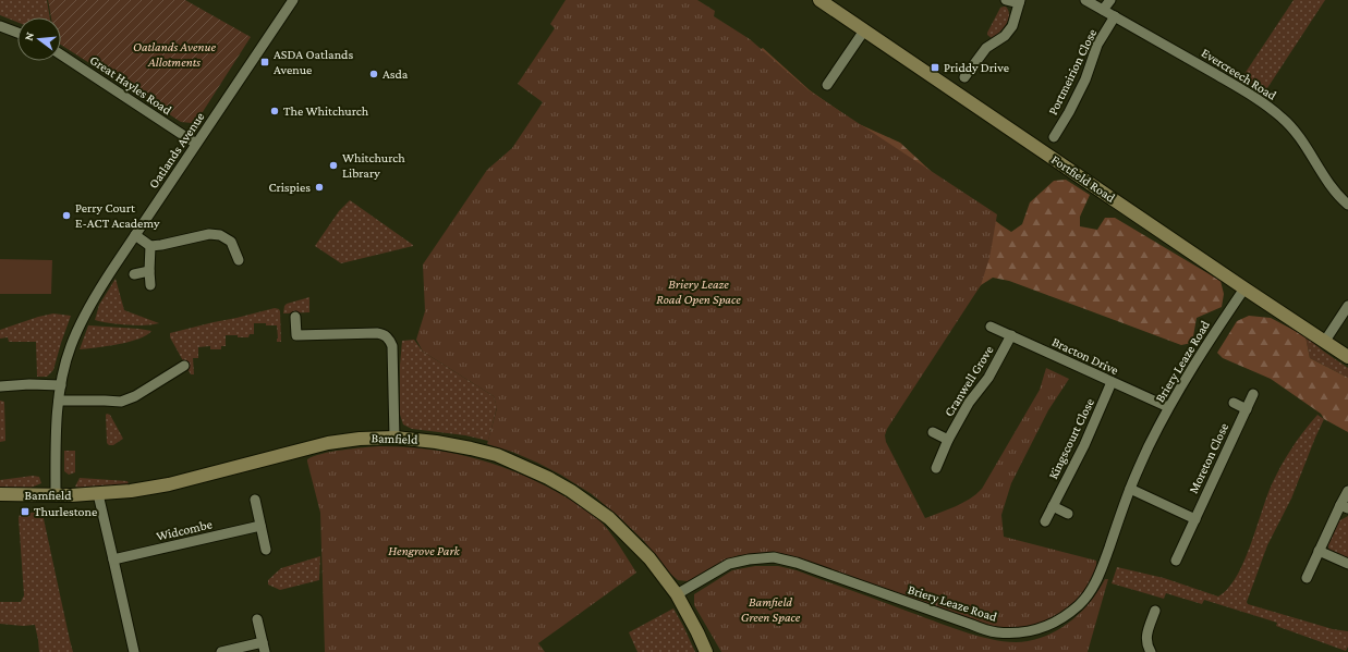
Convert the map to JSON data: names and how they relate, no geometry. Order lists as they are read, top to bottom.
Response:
{
  "streets": {
    "street": [
      "Portmeirion Close",
      "Evercreech Road",
      "Great Hayles Road",
      "Oatlands Avenue",
      "Fortfield Road",
      "Bracton Drive",
      "Briery Leaze Road",
      "Cranwell Grove",
      "Bamfield",
      "Kingscourt Close",
      "Moreton Close",
      "Widcombe"
    ]
  },
  "crossings": [
    ["Portmeirion Close", "Evercreech Road"],
    ["Great Hayles Road", "Oatlands Avenue"],
    ["Oatlands Avenue", "Bamfield"],
    ["Fortfield Road", "Briery Leaze Road"],
    ["Bracton Drive", "Briery Leaze Road"],
    ["Bracton Drive", "Cranwell Grove"],
    ["Bracton Drive", "Kingscourt Close"],
    ["Briery Leaze Road", "Bamfield"]
  ],
  "parks": [
    "Oatlands Avenue Allotments",
    "Briery Leaze Road Open Space",
    "Hengrove Park",
    "Bamfield Green Space"
  ],
  "places": {
    "transit": ["ASDA Oatlands Avenue", "Priddy Drive", "Thurlestone"],
    "other": [
      "Asda",
      "The Whitchurch",
      "Whitchurch Library",
      "Crispies",
      "Perry Court E-ACT Academy"
    ]
  },
  "north": "left"
}
